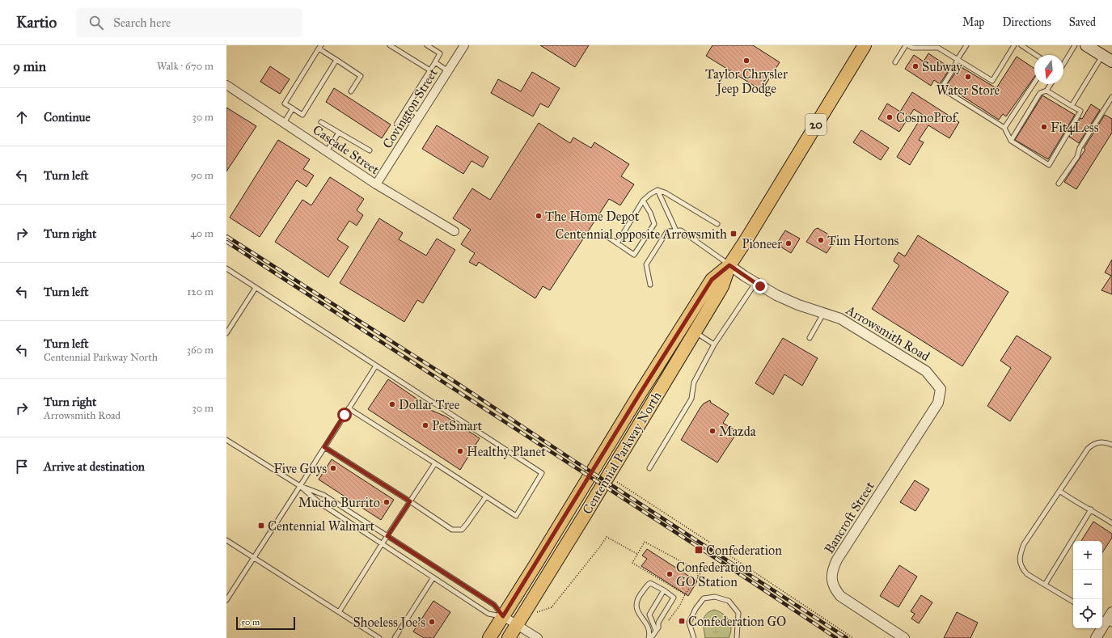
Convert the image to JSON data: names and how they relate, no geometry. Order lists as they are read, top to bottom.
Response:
{
  "streets": {
    "main road": ["20", "Centennial Parkway North"],
    "street": [
      "Covington Street",
      "Cascade Street",
      "Arrowsmith Road",
      "Bancroft Street"
    ]
  },
  "crossings": [
    ["Covington Street", "Cascade Street"],
    ["Arrowsmith Road", "Centennial Parkway North"],
    ["Arrowsmith Road", "Bancroft Street"]
  ],
  "places": {
    "other": [
      "Taylor Chrysler Jeep Dodge",
      "Subway",
      "Water Store",
      "CosmoProf",
      "Fit4Less",
      "The Home Depot",
      "Tim Hortons",
      "Pioneer",
      "Dollar Tree",
      "PetSmart",
      "Mazda",
      "Healthy Planet",
      "Five Guys",
      "Mucho Burrito",
      "Confederation GO Station",
      "Shoeless Joe's"
    ],
    "transit": [
      "Centennial opposite Arrowsmith",
      "Centennial Walmart",
      "Confederation",
      "Confederation GO"
    ]
  },
  "scale_bar": "50 m",
  "north": "bottom",
  "page": {
    "header": "Kartio",
    "search": "Search here",
    "nav": ["Map", "Directions", "Saved"],
    "heading": ["9 min", "Walk · 670 m"],
    "list": [
      ["Continue", "30 m"],
      ["Turn left", "90 m"],
      ["Turn right", "40 m"],
      ["Turn left", "120 m"],
      ["Turn left", "Centennial Parkway North", "360 m"],
      ["Turn right", "Arrowsmith Road", "30 m"],
      "Arrive at destination"
    ],
    "map_buttons": ["+", "−"],
    "scale": "50 m"
  }
}
